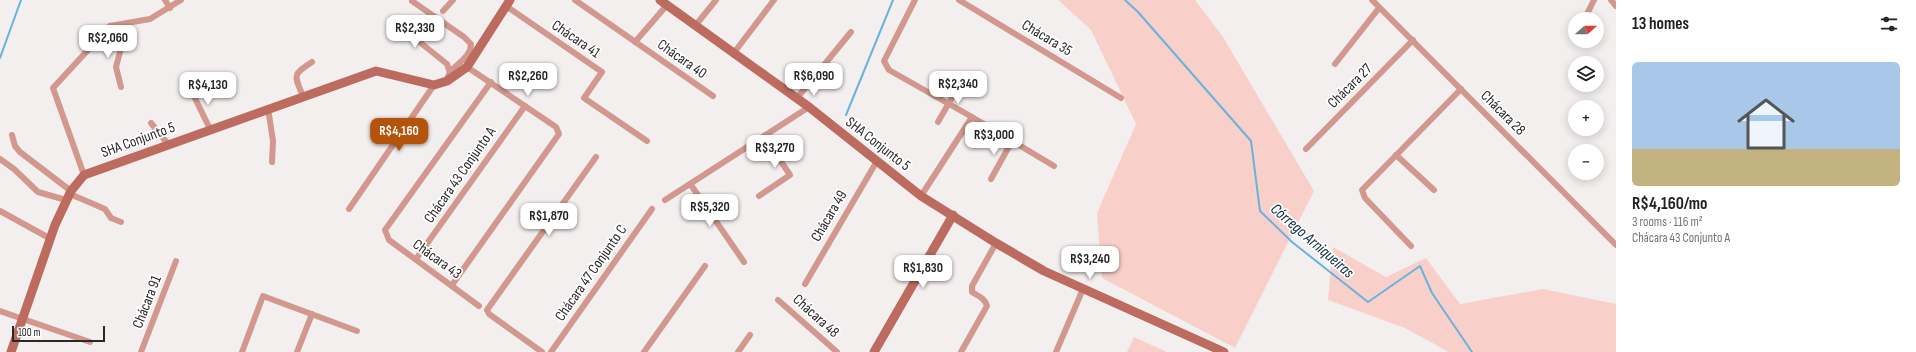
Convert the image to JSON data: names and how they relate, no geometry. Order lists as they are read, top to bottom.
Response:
{
  "streets": {
    "street": [
      "Chácara 35",
      "Chácara 41",
      "Chácara 40",
      "Chácara 27",
      "Chácara 28",
      "SHA Conjunto 5",
      "Chácara 43 Conjunto A",
      "Chácara 49",
      "Chácara 43",
      "Chácara 47 Conjunto C",
      "Chácara 91",
      "Chácara 48"
    ]
  },
  "crossings": [
    ["Chácara 41", "SHA Conjunto 5"],
    ["Chácara 40", "SHA Conjunto 5"],
    ["Chácara 27", "Chácara 28"],
    ["SHA Conjunto 5", "Chácara 49"],
    ["Chácara 43 Conjunto A", "Chácara 43"]
  ],
  "water": ["Córrego Arniqueiras"],
  "scale_bar": "100 m",
  "north": "right",
  "page": {
    "heading": "13 homes",
    "map_buttons": ["+", "−"],
    "price": [
      "R$2,330",
      "R$2,060",
      "R$2,260",
      "R$6,090",
      "R$2,340",
      "R$4,130",
      "R$4,160",
      "R$3,000",
      "R$3,270",
      "R$5,320",
      "R$1,870",
      "R$3,240",
      "R$1,830"
    ],
    "list": [
      {
        "name": "R$4,160/mo",
        "note": "3 rooms · 116 m² · Chácara 43 Conjunto A"
      }
    ],
    "scale": "100 m"
  }
}
